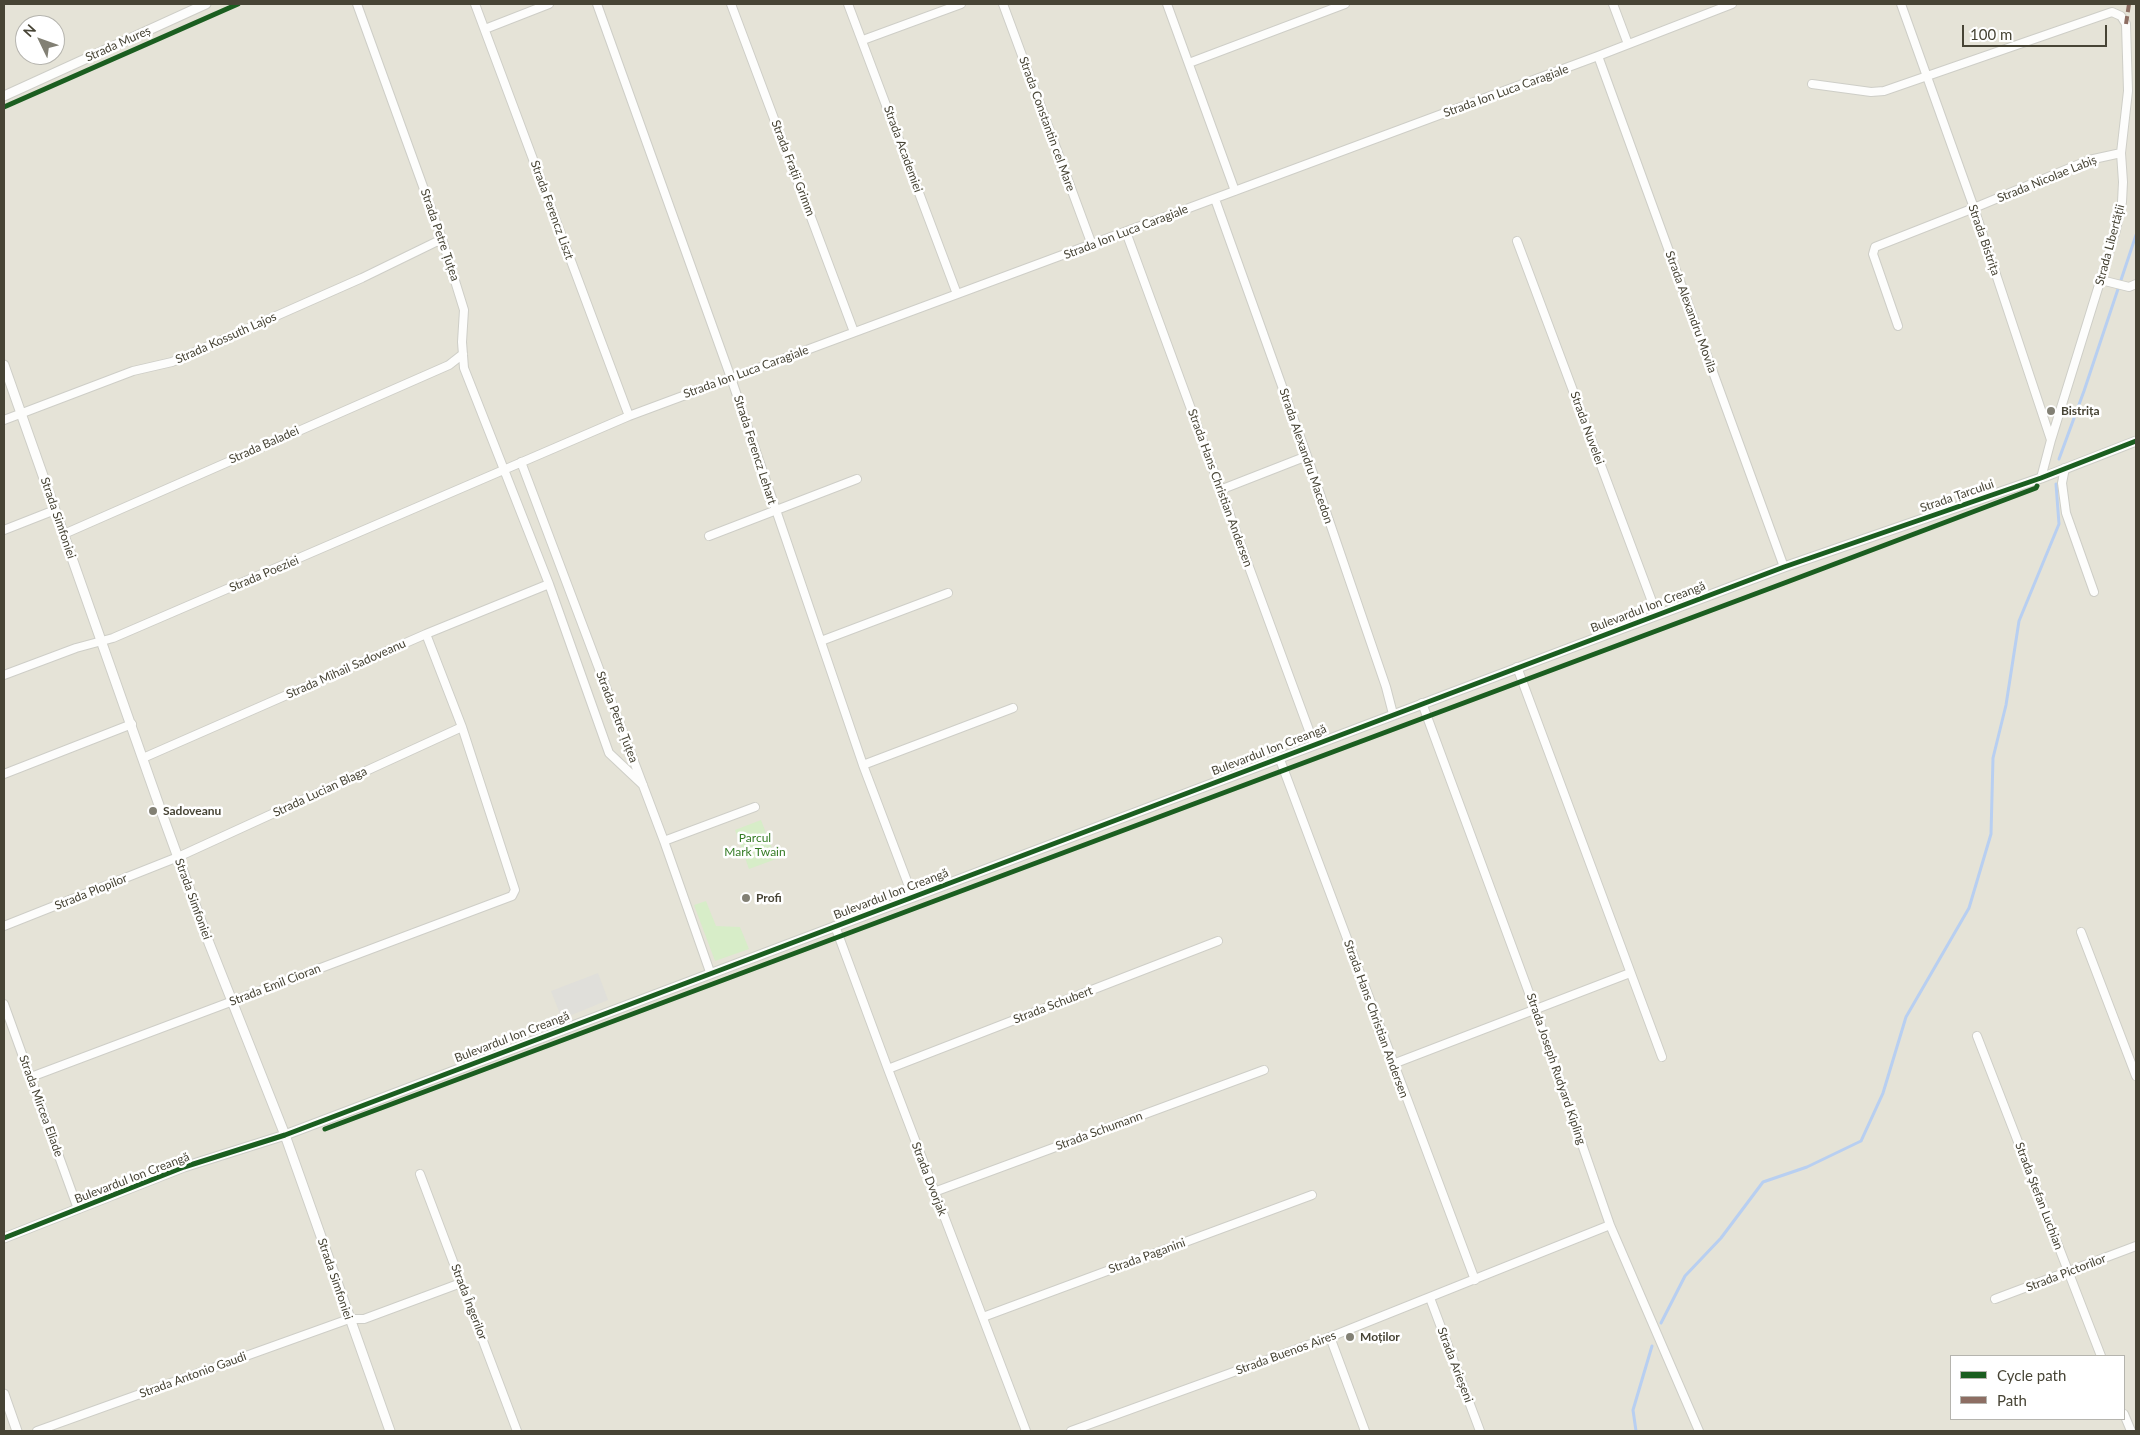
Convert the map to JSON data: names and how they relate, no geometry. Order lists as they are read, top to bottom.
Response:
{
  "streets": {
    "street": [
      "Strada Mureș",
      "Strada Ion Luca Caragiale",
      "Strada Constantin cel Mare",
      "Strada Academiei",
      "Strada Frații Grimm",
      "Strada Nicolae Labiș",
      "Strada Ferencz Liszt",
      "Strada Petre Țuțea",
      "Strada Bistrița",
      "Strada Libertății",
      "Strada Alexandru Movila",
      "Strada Kossuth Lajos",
      "Strada Nuvelei",
      "Strada Baladei",
      "Strada Ferencz Lehart",
      "Strada Alexandru Macedon",
      "Strada Hans Christian Andersen",
      "Strada Țarcului",
      "Strada Simfoniei",
      "Strada Poeziei",
      "Bulevardul Ion Creangă",
      "Strada Mihail Sadoveanu",
      "Strada Lucian Blaga",
      "Strada Plopilor",
      "Strada Emil Cioran",
      "Strada Schubert",
      "Strada Joseph Rudyard Kipling",
      "Strada Mircea Eliade",
      "Strada Schumann",
      "Strada Dvorjak",
      "Strada Ștefan Luchian",
      "Strada Paganini",
      "Strada Pictorilor",
      "Strada Îngerilor",
      "Strada Buenos Aires",
      "Strada Arieșeni",
      "Strada Antonio Gaudi"
    ]
  },
  "crossings": [
    ["Strada Ion Luca Caragiale", "Strada Constantin cel Mare"],
    ["Strada Ion Luca Caragiale", "Strada Academiei"],
    ["Strada Ion Luca Caragiale", "Strada Frații Grimm"],
    ["Strada Ion Luca Caragiale", "Strada Ferencz Liszt"],
    ["Strada Ion Luca Caragiale", "Strada Petre Țuțea"],
    ["Strada Ion Luca Caragiale", "Strada Alexandru Movila"],
    ["Strada Ion Luca Caragiale", "Strada Ferencz Lehart"],
    ["Strada Ion Luca Caragiale", "Strada Alexandru Macedon"],
    ["Strada Ion Luca Caragiale", "Strada Hans Christian Andersen"],
    ["Strada Ion Luca Caragiale", "Strada Poeziei"],
    ["Strada Nicolae Labiș", "Strada Bistrița"],
    ["Strada Nicolae Labiș", "Strada Libertății"],
    ["Strada Petre Țuțea", "Strada Kossuth Lajos"],
    ["Strada Petre Țuțea", "Strada Baladei"],
    ["Strada Petre Țuțea", "Strada Poeziei"],
    ["Strada Petre Țuțea", "Bulevardul Ion Creangă"],
    ["Strada Petre Țuțea", "Strada Mihail Sadoveanu"],
    ["Strada Bistrița", "Strada Libertății"],
    ["Strada Alexandru Movila", "Strada Țarcului"],
    ["Strada Alexandru Movila", "Bulevardul Ion Creangă"],
    ["Strada Kossuth Lajos", "Strada Simfoniei"],
    ["Strada Nuvelei", "Bulevardul Ion Creangă"],
    ["Strada Baladei", "Strada Simfoniei"],
    ["Strada Ferencz Lehart", "Bulevardul Ion Creangă"],
    ["Strada Alexandru Macedon", "Bulevardul Ion Creangă"],
    ["Strada Hans Christian Andersen", "Bulevardul Ion Creangă"],
    ["Strada Hans Christian Andersen", "Strada Buenos Aires"],
    ["Strada Țarcului", "Bulevardul Ion Creangă"],
    ["Strada Simfoniei", "Strada Poeziei"],
    ["Strada Simfoniei", "Bulevardul Ion Creangă"],
    ["Strada Simfoniei", "Strada Mihail Sadoveanu"],
    ["Strada Simfoniei", "Strada Lucian Blaga"],
    ["Strada Simfoniei", "Strada Plopilor"],
    ["Strada Simfoniei", "Strada Emil Cioran"],
    ["Strada Simfoniei", "Strada Antonio Gaudi"],
    ["Bulevardul Ion Creangă", "Strada Joseph Rudyard Kipling"],
    ["Bulevardul Ion Creangă", "Strada Mircea Eliade"],
    ["Bulevardul Ion Creangă", "Strada Dvorjak"],
    ["Strada Lucian Blaga", "Strada Plopilor"],
    ["Strada Lucian Blaga", "Strada Emil Cioran"],
    ["Strada Emil Cioran", "Strada Mircea Eliade"],
    ["Strada Schubert", "Strada Dvorjak"],
    ["Strada Joseph Rudyard Kipling", "Strada Buenos Aires"],
    ["Strada Schumann", "Strada Dvorjak"],
    ["Strada Dvorjak", "Strada Paganini"],
    ["Strada Ștefan Luchian", "Strada Pictorilor"],
    ["Strada Îngerilor", "Strada Antonio Gaudi"],
    ["Strada Buenos Aires", "Strada Arieșeni"]
  ],
  "parks": ["Parcul Mark Twain"],
  "places": [
    "Bistrița",
    "Sadoveanu",
    "Profi",
    "Moților"
  ],
  "legend": ["Cycle path", "Path"],
  "scale_bar": "100 m",
  "north": "top left"
}
